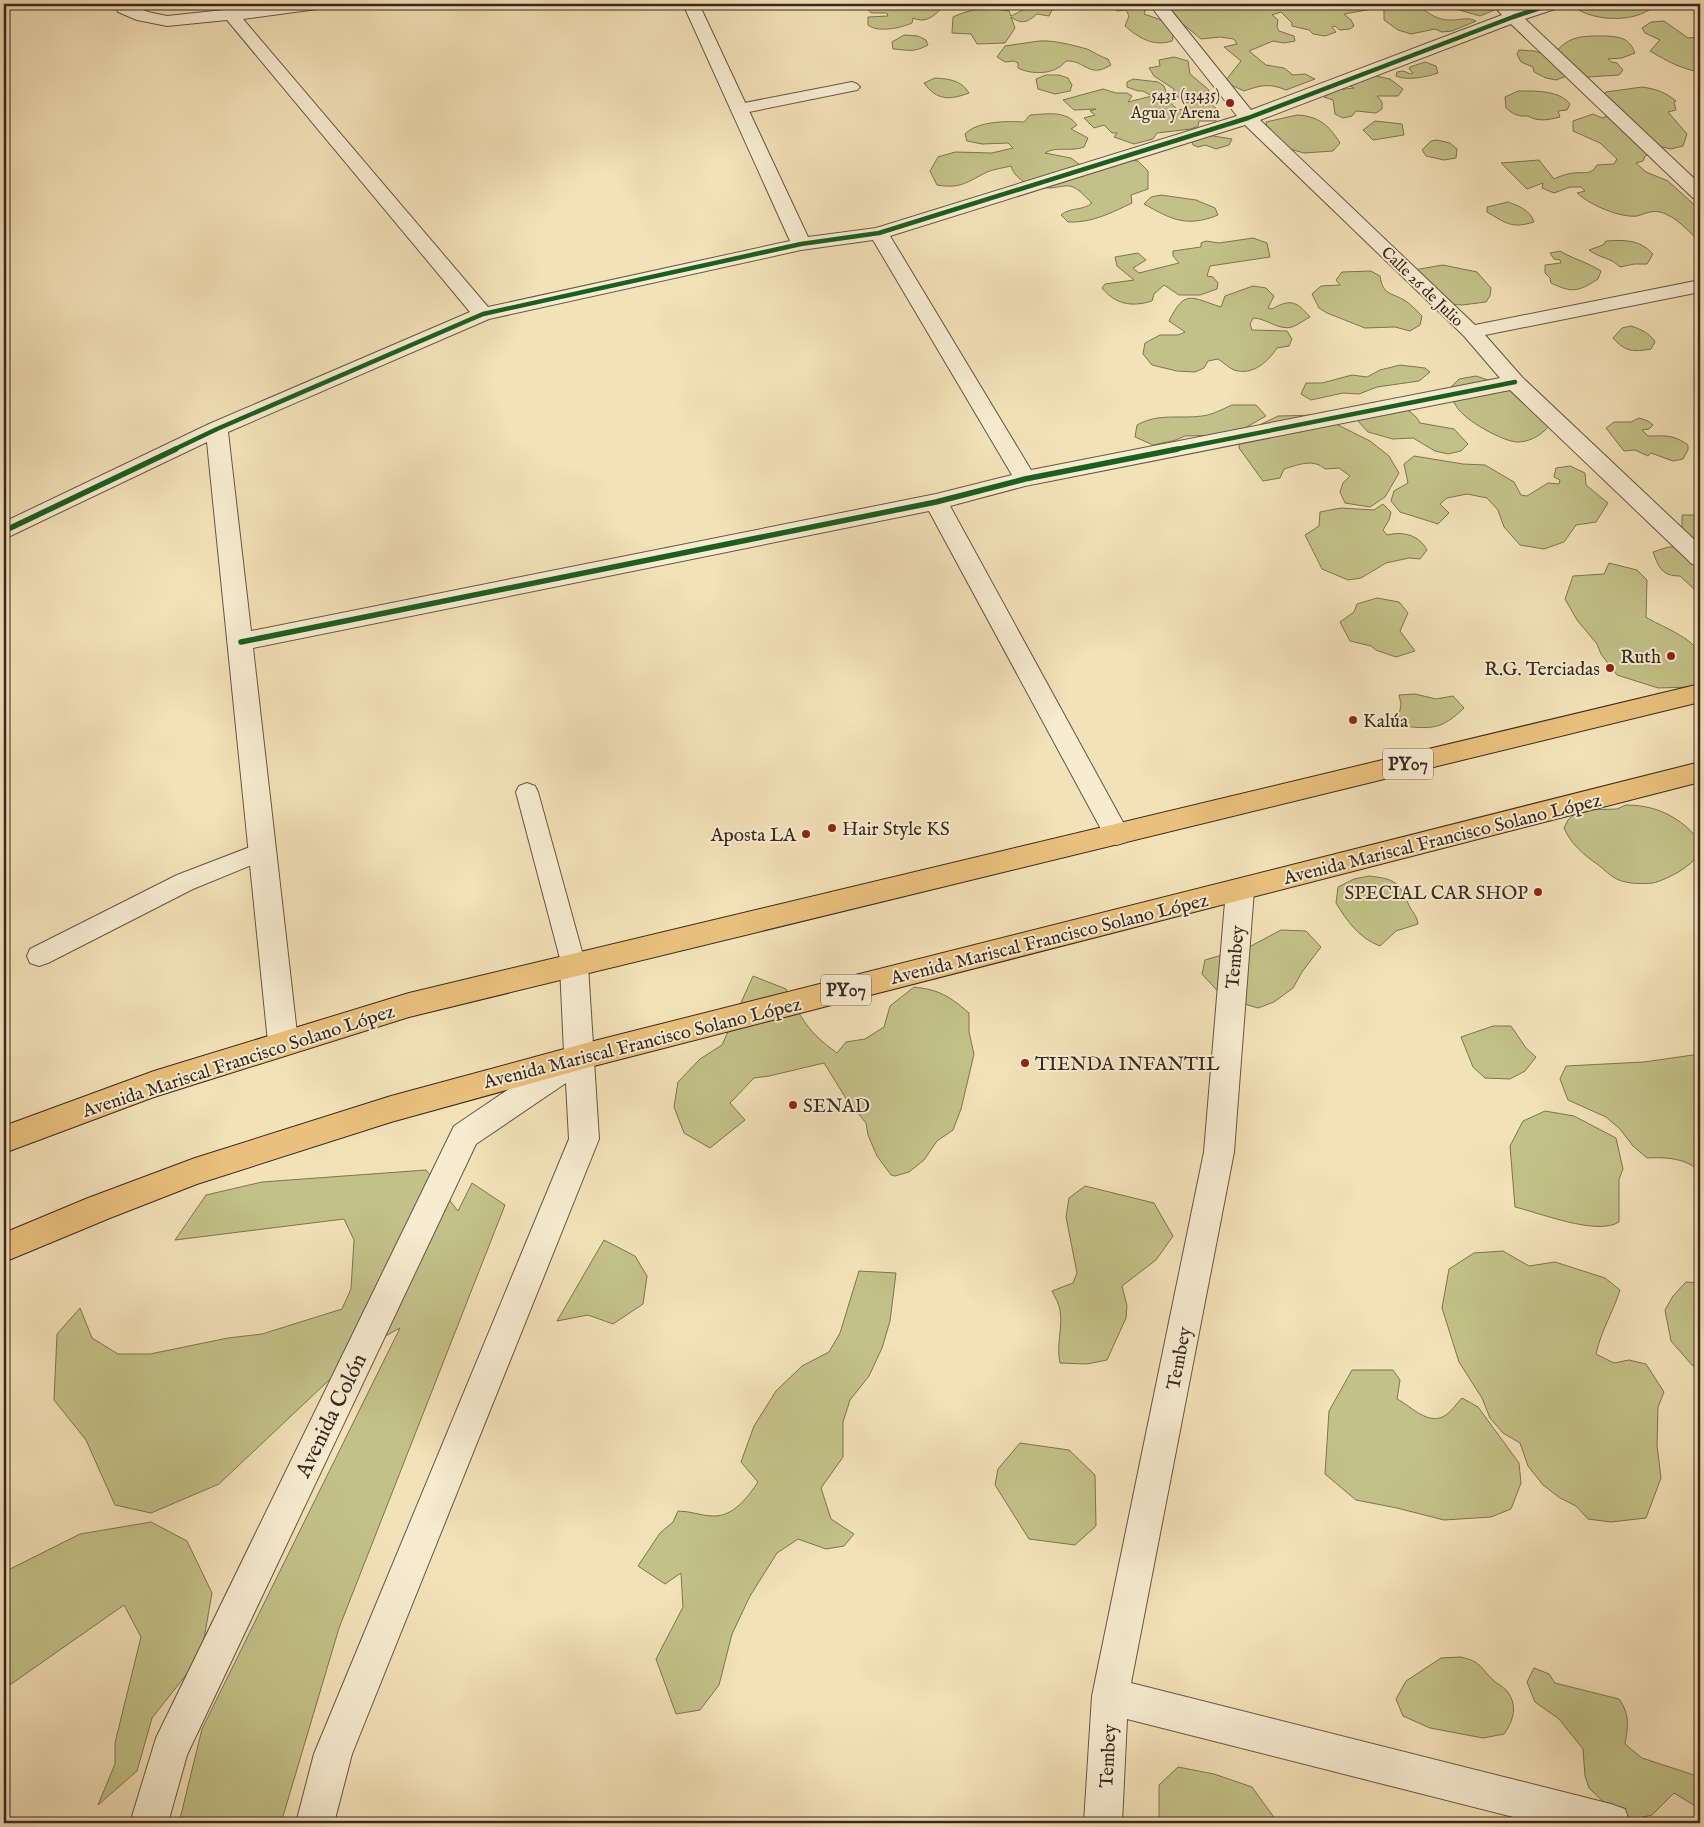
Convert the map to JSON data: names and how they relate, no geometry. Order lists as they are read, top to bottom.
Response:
{
  "streets": {
    "main road": ["PY07", "Avenida Mariscal Francisco Solano López"],
    "street": ["Calle 26 de Julio", "Tembey", "Avenida Colón"]
  },
  "crossings": [
    ["Avenida Mariscal Francisco Solano López", "Tembey"],
    ["Avenida Mariscal Francisco Solano López", "Avenida Colón"]
  ],
  "places": [
    "5431 (13435) Agua y Arena",
    "Ruth",
    "R.G. Terciadas",
    "Kalúa",
    "Hair Style KS",
    "Aposta LA",
    "SPECIAL CAR SHOP",
    "TIENDA INFANTIL",
    "SENAD"
  ]
}
